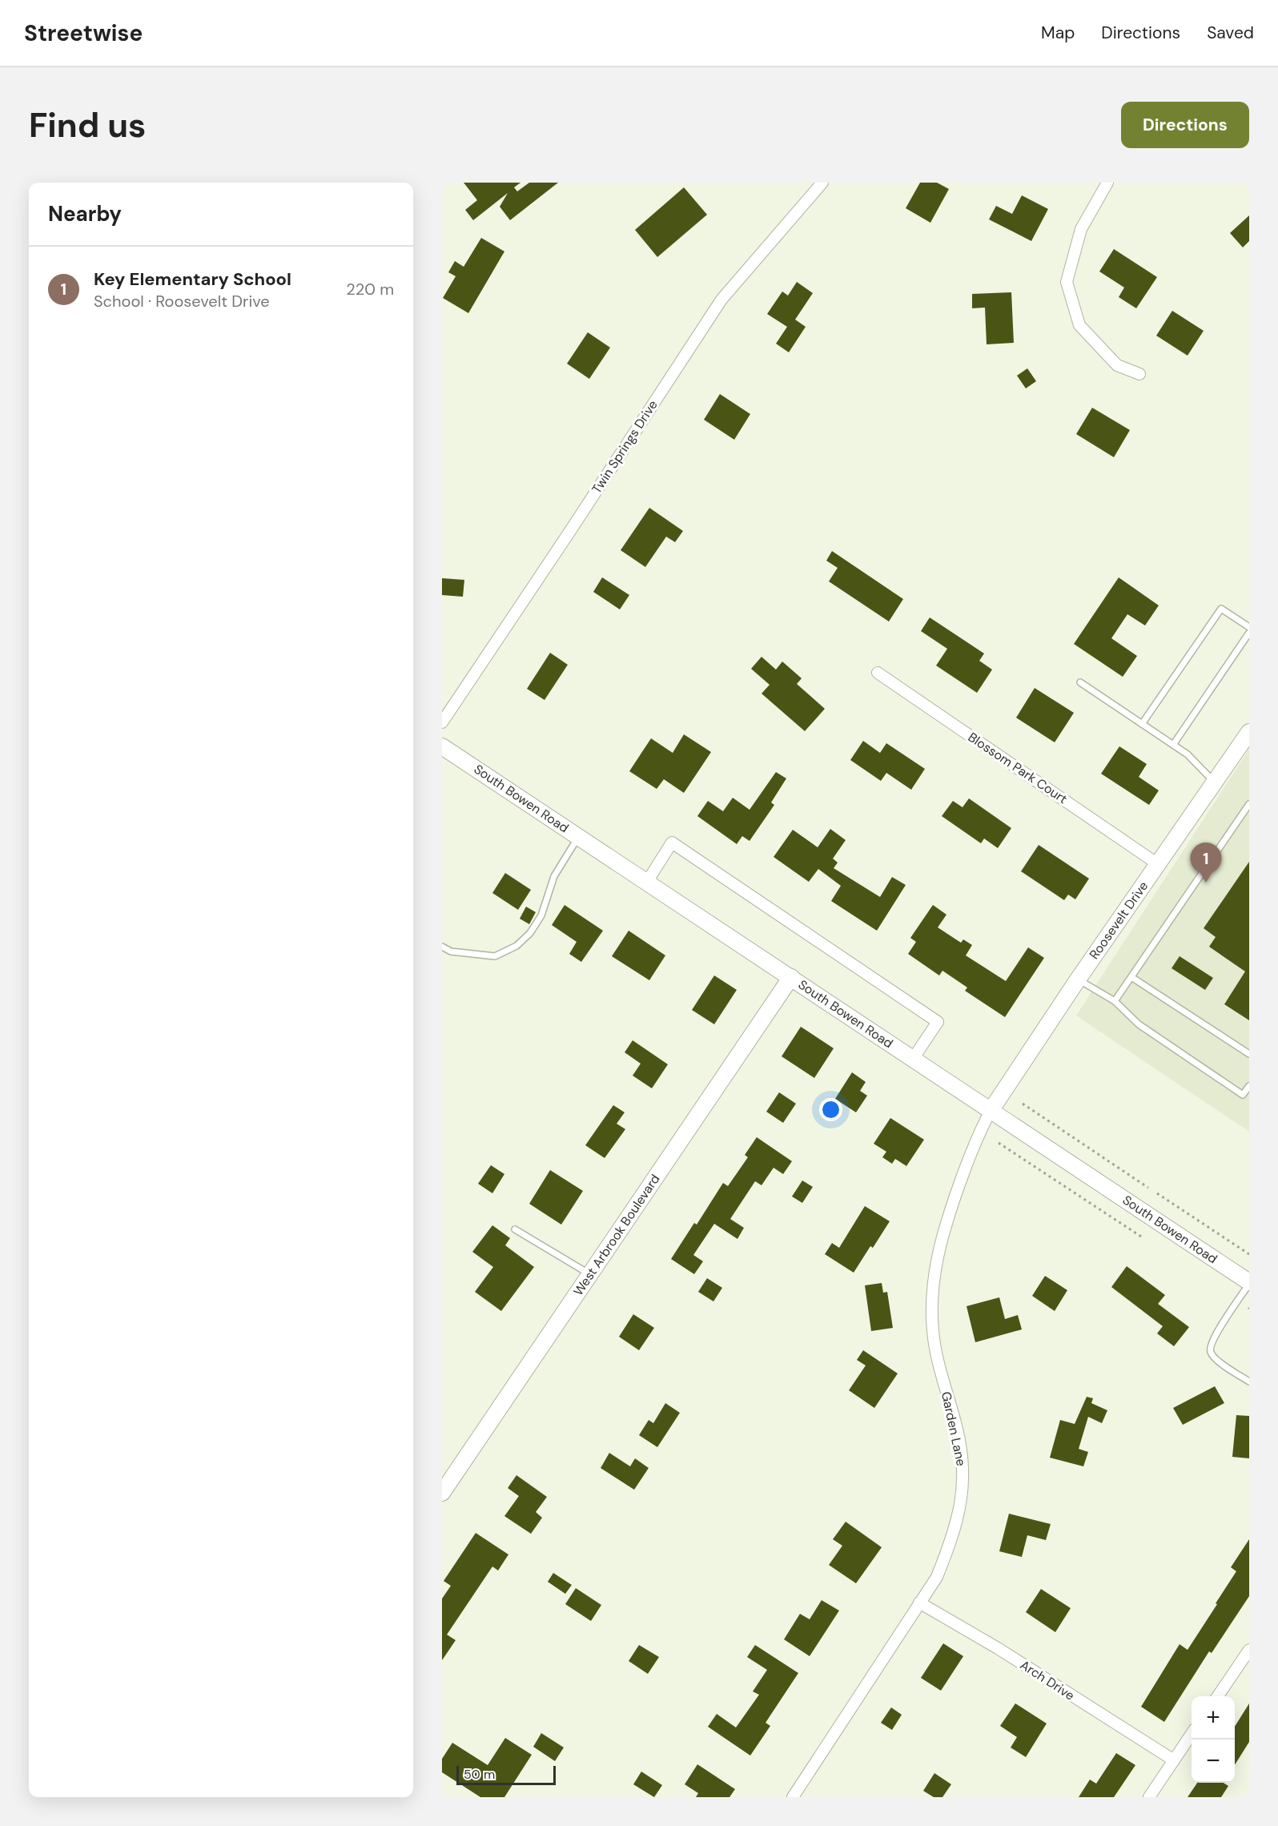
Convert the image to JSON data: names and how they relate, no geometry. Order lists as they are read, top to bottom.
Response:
{
  "streets": {
    "street": [
      "Twin Springs Drive",
      "Blossom Park Court",
      "South Bowen Road",
      "Roosevelt Drive",
      "West Arbrook Boulevard",
      "Garden Lane",
      "Arch Drive"
    ]
  },
  "crossings": [
    ["Blossom Park Court", "Roosevelt Drive"],
    ["South Bowen Road", "Roosevelt Drive"],
    ["South Bowen Road", "West Arbrook Boulevard"],
    ["South Bowen Road", "Garden Lane"],
    ["Roosevelt Drive", "Garden Lane"],
    ["Garden Lane", "Arch Drive"]
  ],
  "scale_bar": "50 m",
  "page": {
    "header": "Streetwise",
    "nav": ["Map", "Directions", "Saved"],
    "buttons": "Directions",
    "title": "Find us",
    "heading": "Nearby",
    "list": [
      {
        "mark": "1",
        "name": "Key Elementary School",
        "note": "School · Roosevelt Drive",
        "value": "220 m"
      }
    ],
    "pins": "1",
    "map_buttons": ["+", "−"],
    "scale": "50 m"
  }
}
